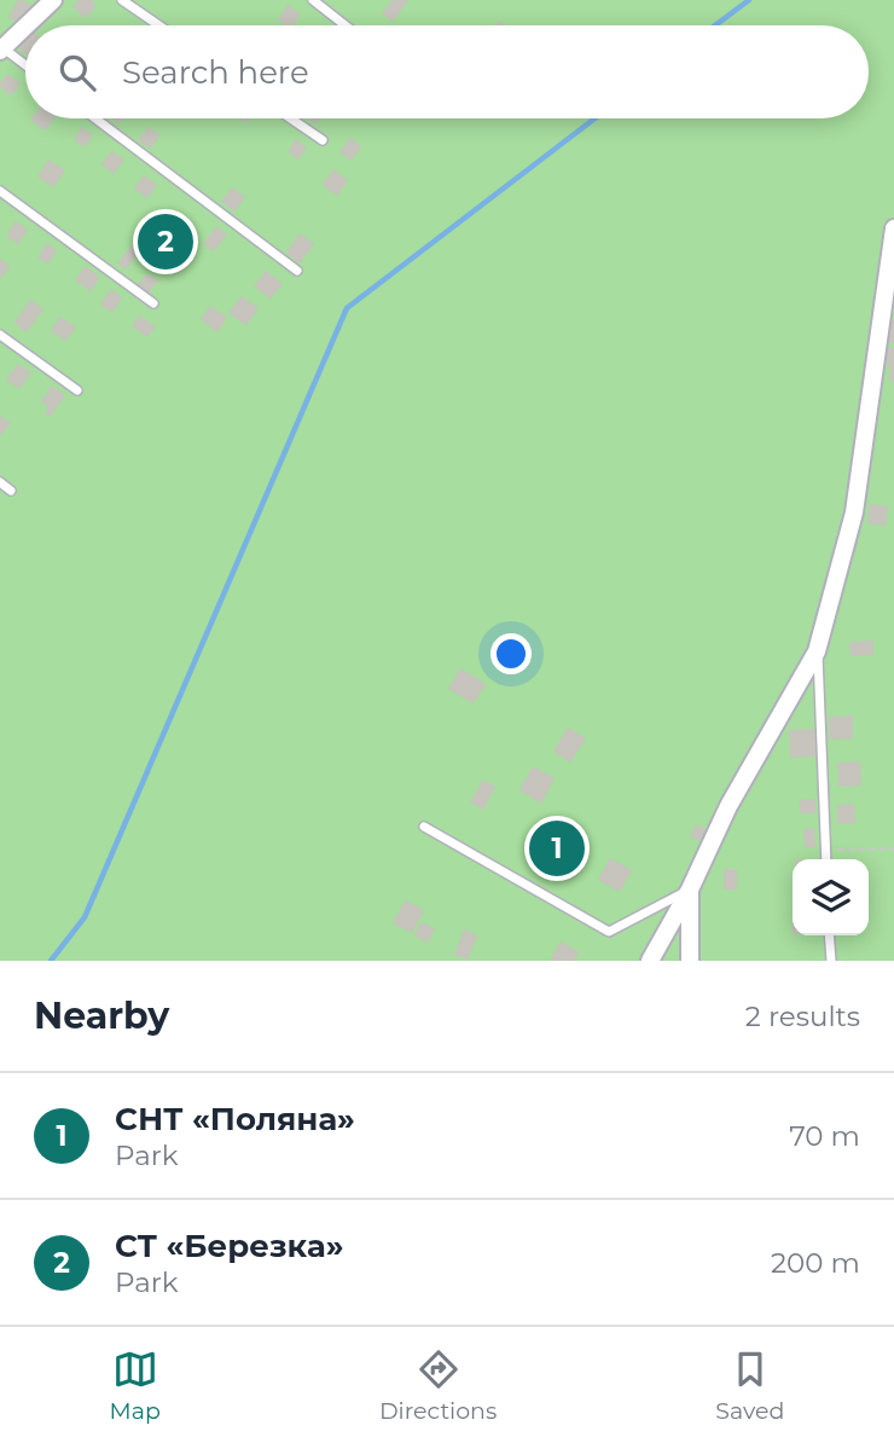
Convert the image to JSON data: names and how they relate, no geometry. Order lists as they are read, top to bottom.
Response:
{
  "page": {
    "search": "Search here",
    "pins": ["2", "1"],
    "heading": ["Nearby", "2 results"],
    "list": [
      {
        "mark": "1",
        "name": "СНТ «Поляна»",
        "note": "Park",
        "value": "70 m"
      },
      {
        "mark": "2",
        "name": "СТ «Березка»",
        "note": "Park",
        "value": "200 m"
      }
    ],
    "nav": ["Map", "Directions", "Saved"]
  }
}
